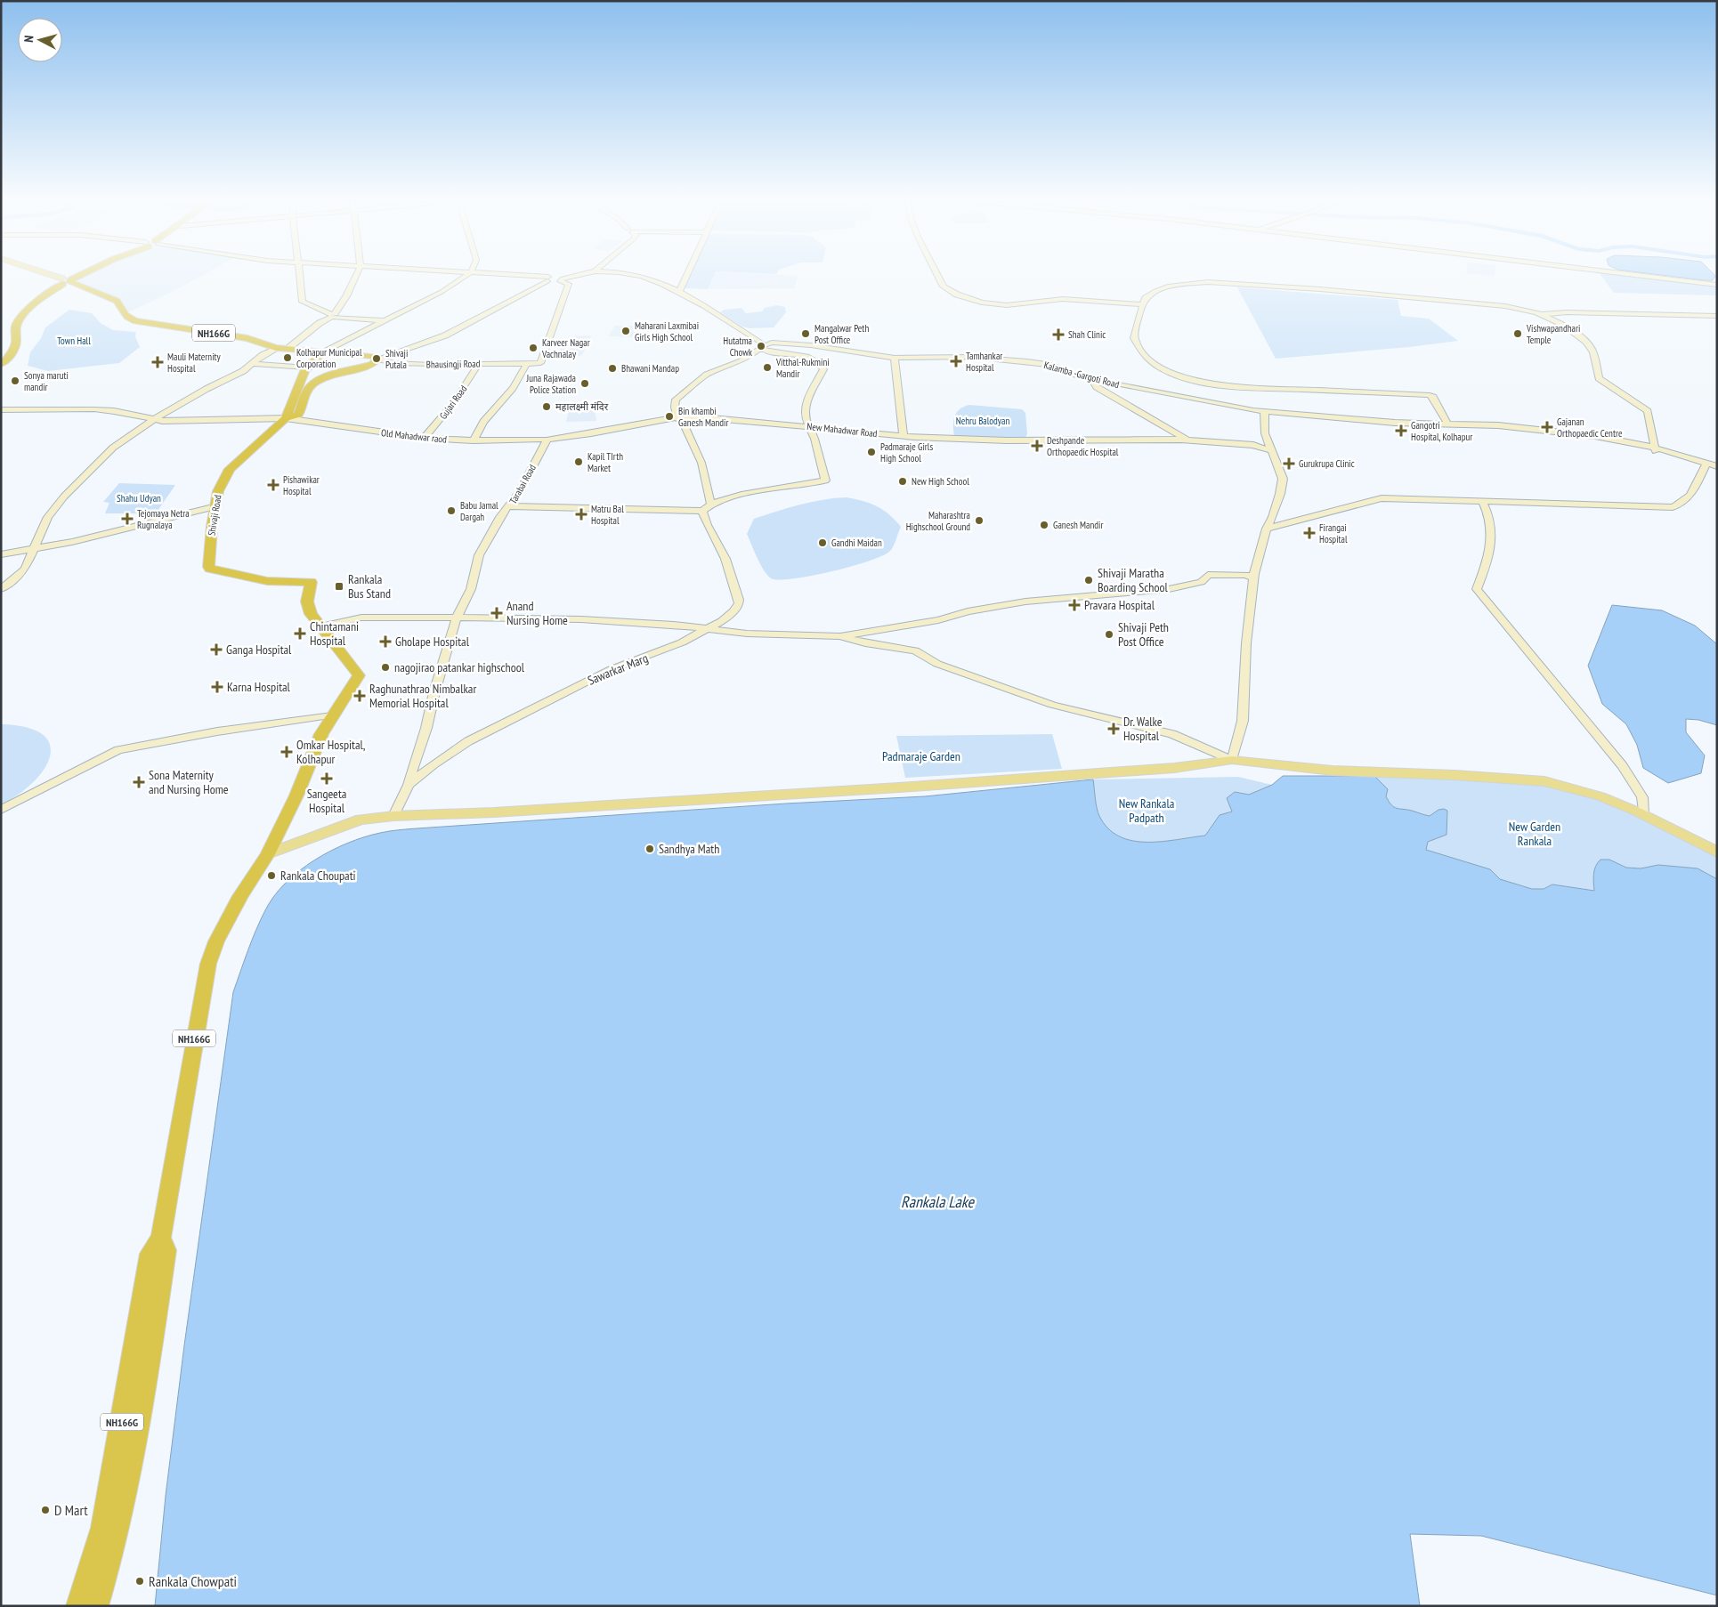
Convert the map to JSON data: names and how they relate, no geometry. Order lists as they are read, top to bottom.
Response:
{
  "streets": {
    "highway": ["NH166G", "Shivaji Road"],
    "street": [
      "Bhausingji Road",
      "Kalamba -Gargoti Road",
      "Gujari Road",
      "New Mahadwar Road",
      "Old Mahadwar raod",
      "Tarabai Road",
      "Sawarkar Marg"
    ]
  },
  "crossings": [
    ["NH166G", "Bhausingji Road"],
    ["NH166G", "Old Mahadwar raod"],
    ["NH166G", "Shivaji Road"],
    ["Bhausingji Road", "Gujari Road"],
    ["Bhausingji Road", "Shivaji Road"],
    ["Gujari Road", "Old Mahadwar raod"],
    ["New Mahadwar Road", "Old Mahadwar raod"],
    ["Old Mahadwar raod", "Tarabai Road"],
    ["Old Mahadwar raod", "Shivaji Road"],
    ["Tarabai Road", "Sawarkar Marg"]
  ],
  "water": ["Rankala Lake"],
  "parks": [
    "Town Hall",
    "Nehru Balodyan",
    "Shahu Udyan",
    "Padmaraje Garden",
    "New Rankala Padpath",
    "New Garden Rankala"
  ],
  "places": {
    "other": [
      "Maharani Laxmibai Girls High School",
      "Mangalwar Peth Post Office",
      "Vishwapandhari Temple",
      "Hutatma Chowk",
      "Karveer Nagar Vachnalay",
      "Kolhapur Municipal Corporation",
      "Shivaji Putala",
      "Vitthal-Rukmini Mandir",
      "Bhawani Mandap",
      "Sonya maruti mandir",
      "Juna Rajawada Police Station",
      "महालक्ष्मी मंदिर",
      "Bin khambi Ganesh Mandir",
      "Padmaraje Girls High School",
      "Kapil TIrth Market",
      "New High School",
      "Babu Jamal Dargah",
      "Maharashtra Highschool Ground",
      "Ganesh Mandir",
      "Gandhi Maidan",
      "Shivaji Maratha Boarding School",
      "Shivaji Peth Post Office",
      "nagojirao patankar highschool",
      "Sandhya Math",
      "Rankala Choupati",
      "D Mart",
      "Rankala Chowpati"
    ],
    "health": [
      "Shah Clinic",
      "Tamhankar Hospital",
      "Mauli Maternity Hospital",
      "Gajanan Orthopaedic Centre",
      "Gangotri Hospital, Kolhapur",
      "Deshpande Orthopaedic Hospital",
      "Gurukrupa Clinic",
      "Pishawikar Hospital",
      "Matru Bal Hospital",
      "Tejomaya Netra Rugnalaya",
      "Firangai Hospital",
      "Pravara Hospital",
      "Anand Nursing Home",
      "Chintamani Hospital",
      "Gholape Hospital",
      "Ganga Hospital",
      "Karna Hospital",
      "Raghunathrao Nimbalkar Memorial Hospital",
      "Dr. Walke Hospital",
      "Omkar Hospital, Kolhapur",
      "Sangeeta Hospital",
      "Sona Maternity and Nursing Home"
    ],
    "transit": ["Rankala Bus Stand"]
  },
  "north": "left"
}
